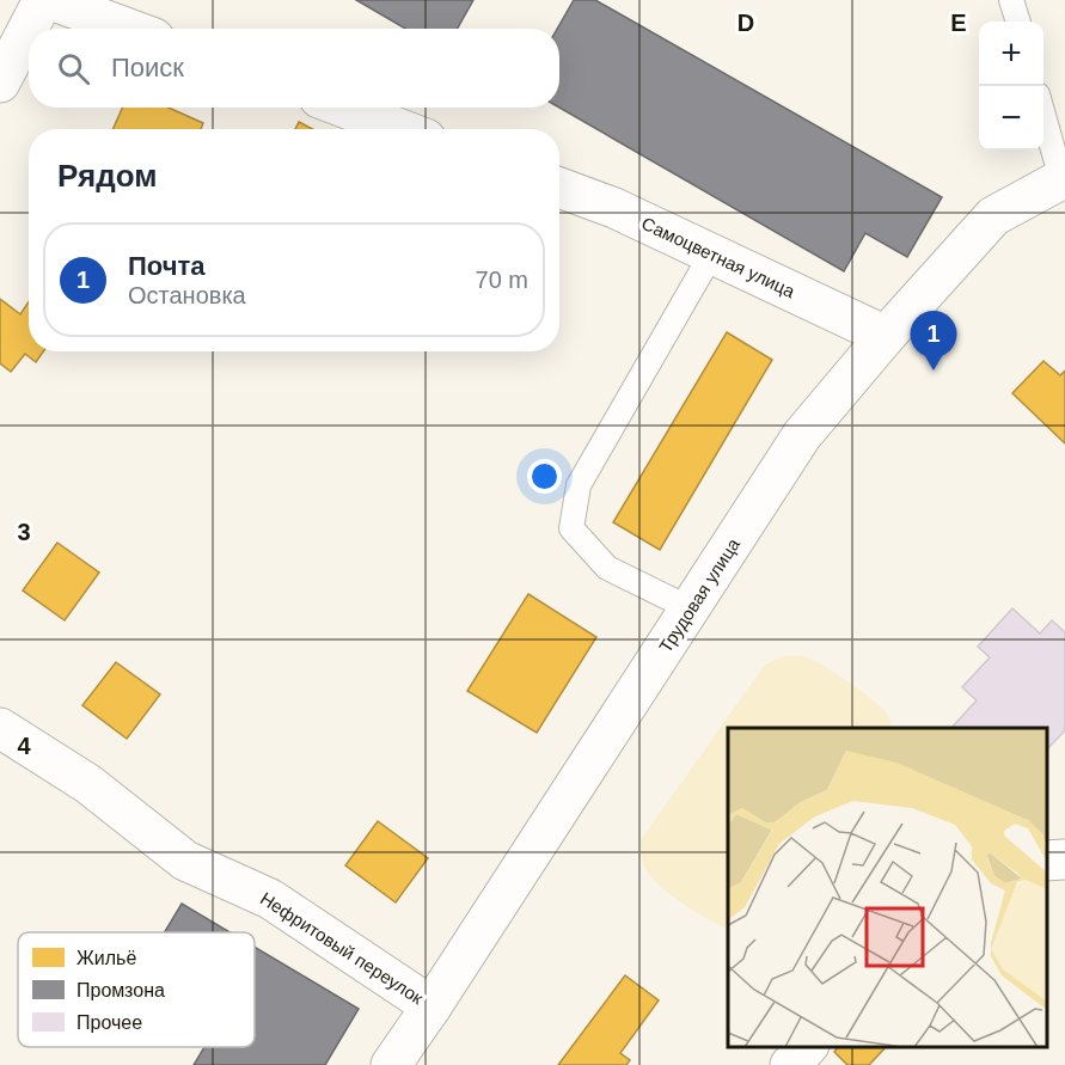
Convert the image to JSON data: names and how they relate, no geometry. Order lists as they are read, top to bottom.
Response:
{
  "streets": {
    "street": ["Самоцветная улица", "Трудовая улица", "Нефритовый переулок"]
  },
  "crossings": [
    ["Самоцветная улица", "Трудовая улица"],
    ["Трудовая улица", "Нефритовый переулок"]
  ],
  "legend": ["Жильё", "Промзона", "Прочее"],
  "page": {
    "map_buttons": ["+", "−"],
    "search": "Поиск",
    "heading": "Рядом",
    "list": [
      {
        "mark": "1",
        "name": "Почта",
        "note": "Остановка",
        "value": "70 m"
      }
    ],
    "pins": "1"
  },
  "grid": {
    "columns": ["D", "E"],
    "rows": ["3", "4"]
  }
}
